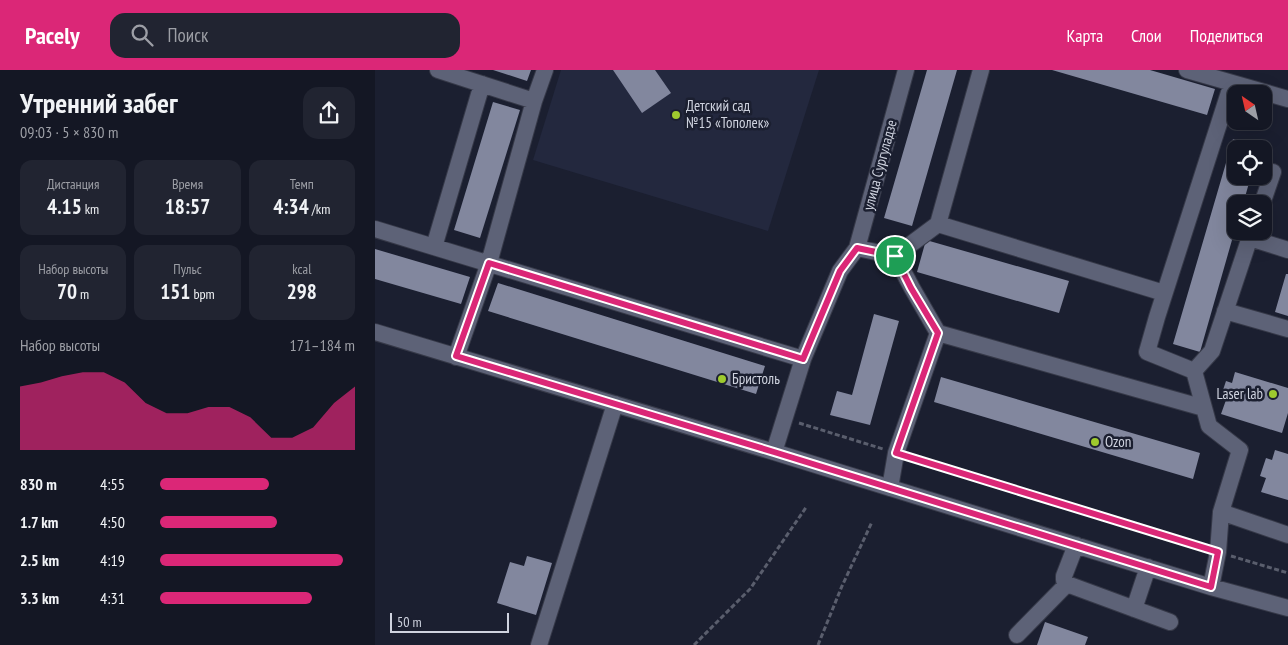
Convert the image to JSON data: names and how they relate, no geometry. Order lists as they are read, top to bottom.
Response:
{
  "streets": {
    "street": ["улица Сургуладзе"]
  },
  "places": [
    "Детский сад №15 «Тополек»",
    "Бристоль",
    "Laser lab",
    "Ozon"
  ],
  "scale_bar": "50 m",
  "north": "top left",
  "page": {
    "header": "Pacely",
    "search": "Поиск",
    "nav": ["Карта", "Слои", "Поделиться"],
    "heading": ["Утренний забег", "09:03 · 5 × 830 m"],
    "stats": [
      ["Дистанция", "4.15 km"],
      ["Время", "18:57"],
      ["Темп", "4:34 /km"],
      ["Набор высоты", "70 m"],
      ["Пульс", "151 bpm"],
      ["kcal", "298"]
    ],
    "chart": ["Набор высоты", "171–184 m"],
    "list": [
      {
        "name": "830 m",
        "note": "4:55"
      },
      {
        "name": "1.7 km",
        "note": "4:50"
      },
      {
        "name": "2.5 km",
        "note": "4:19"
      },
      {
        "name": "3.3 km",
        "note": "4:31"
      }
    ],
    "scale": "50 m"
  }
}
